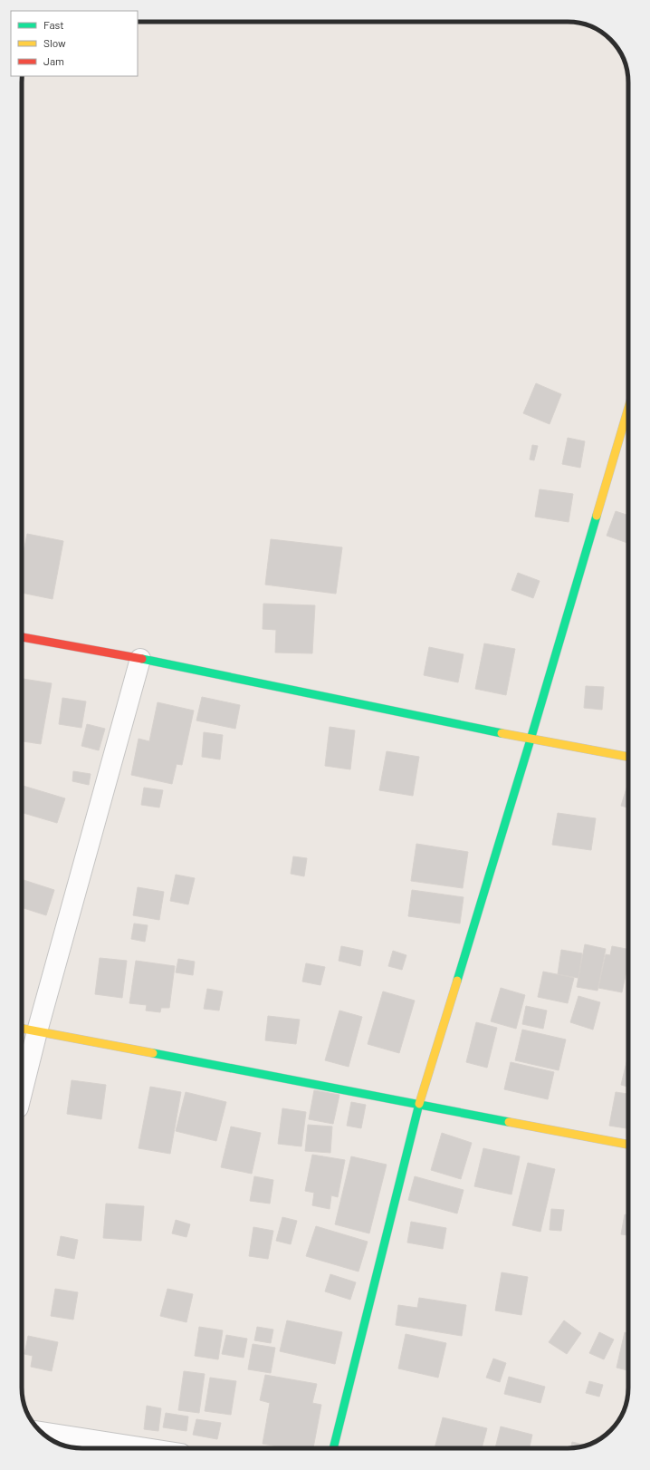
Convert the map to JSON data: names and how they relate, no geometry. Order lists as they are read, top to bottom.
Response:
{
  "legend": ["Fast", "Slow", "Jam"]
}
